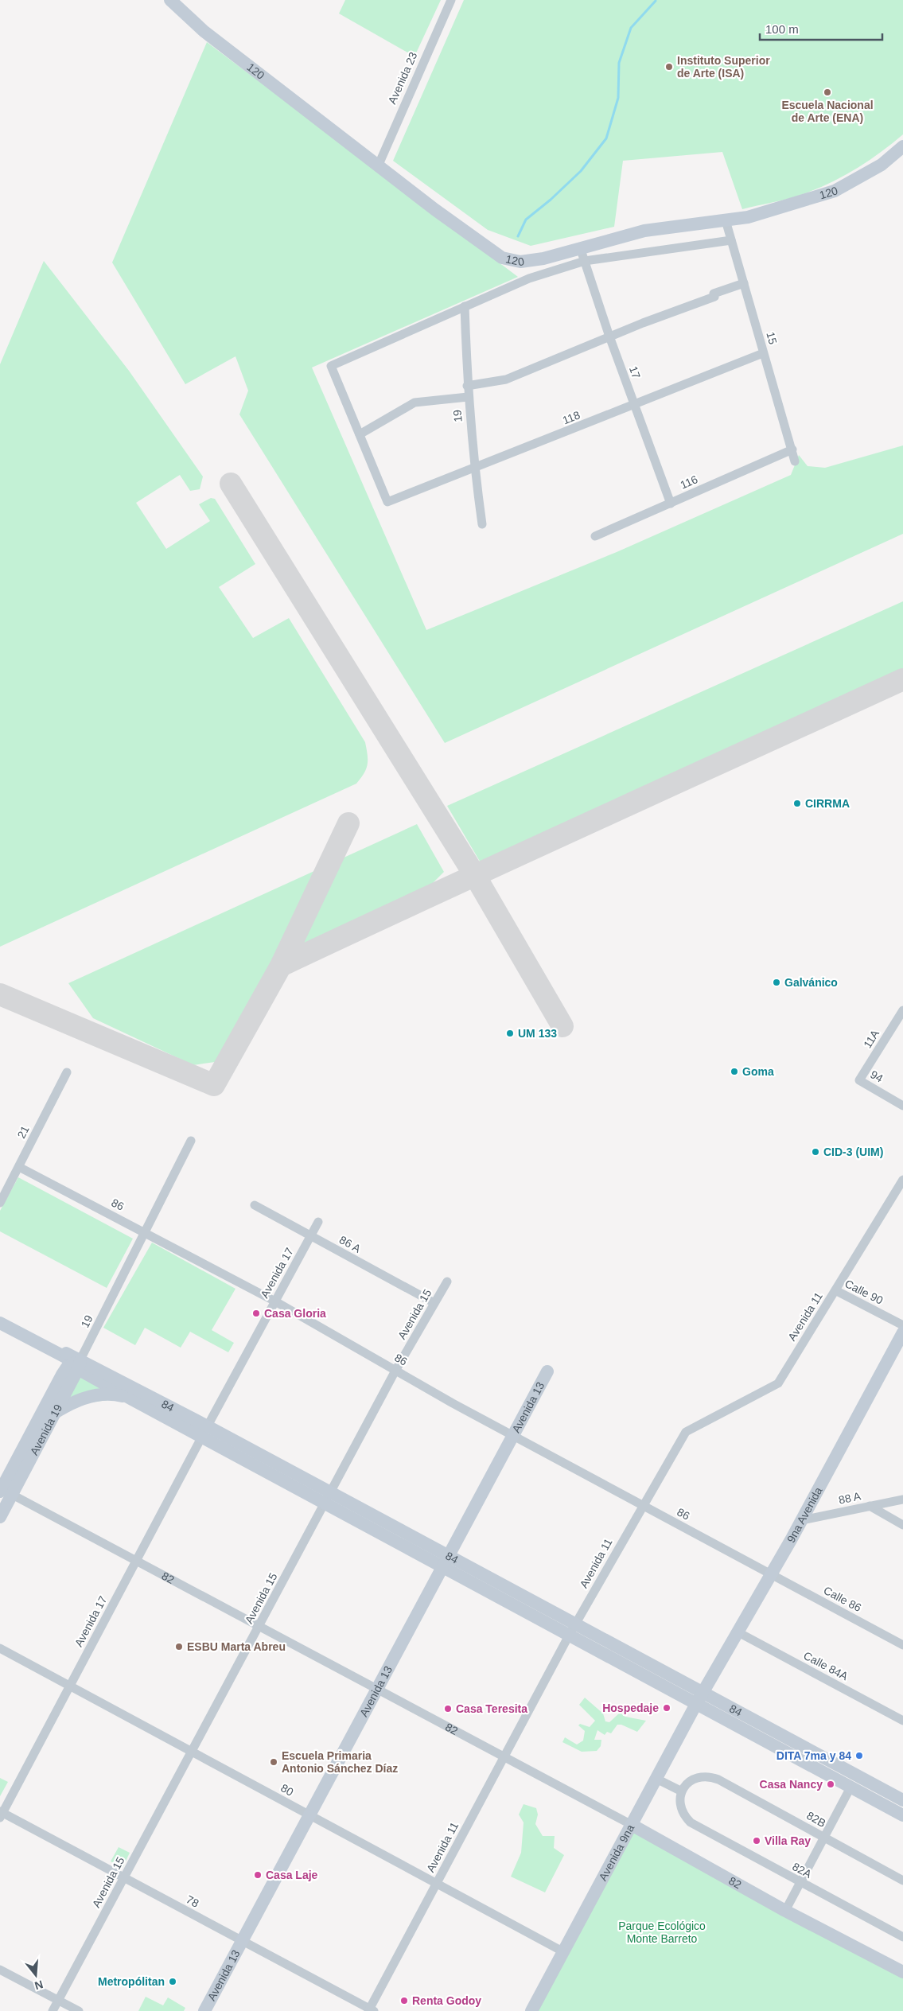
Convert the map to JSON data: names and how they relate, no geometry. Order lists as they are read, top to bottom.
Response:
{
  "streets": {
    "main road": [
      "120",
      "84",
      "Avenida 13",
      "Avenida 19",
      "9na Avenida",
      "82",
      "Avenida 9na"
    ],
    "street": [
      "Avenida 23",
      "15",
      "17",
      "19",
      "118",
      "116",
      "11A",
      "94",
      "21",
      "86",
      "86 A",
      "Avenida 17",
      "Calle 90",
      "Avenida 15",
      "Avenida 11",
      "88 A",
      "Calle 86",
      "Calle 84A",
      "80",
      "82B",
      "82A",
      "78"
    ]
  },
  "crossings": [
    ["120", "Avenida 23"],
    ["120", "15"],
    ["120", "17"],
    ["120", "19"],
    ["120", "118"],
    ["15", "118"],
    ["15", "116"],
    ["17", "118"],
    ["17", "116"],
    ["19", "118"],
    ["19", "86"],
    ["19", "84"],
    ["19", "Avenida 19"],
    ["11A", "94"],
    ["21", "86"],
    ["86", "Avenida 17"],
    ["86", "Avenida 15"],
    ["86", "Avenida 11"],
    ["86", "Avenida 13"],
    ["86", "9na Avenida"],
    ["86", "Calle 86"],
    ["86 A", "Avenida 17"],
    ["86 A", "Avenida 15"],
    ["Avenida 17", "84"],
    ["Avenida 17", "82"],
    ["Avenida 17", "80"],
    ["Avenida 17", "78"],
    ["Calle 90", "Avenida 11"],
    ["Avenida 15", "84"],
    ["Avenida 15", "82"],
    ["Avenida 15", "80"],
    ["Avenida 15", "78"],
    ["Avenida 11", "84"],
    ["Avenida 11", "82"],
    ["Avenida 11", "80"],
    ["Avenida 11", "78"],
    ["84", "Avenida 13"],
    ["84", "Avenida 19"],
    ["84", "9na Avenida"],
    ["84", "Avenida 9na"],
    ["Avenida 13", "82"],
    ["Avenida 13", "80"],
    ["Avenida 13", "78"],
    ["Avenida 19", "82"],
    ["88 A", "9na Avenida"],
    ["9na Avenida", "Calle 86"],
    ["9na Avenida", "Calle 84A"],
    ["9na Avenida", "Avenida 9na"],
    ["82", "Avenida 9na"],
    ["80", "Avenida 9na"],
    ["82B", "82A"]
  ],
  "parks": ["Parque Ecológico Monte Barreto"],
  "places": [
    "Instituto Superior de Arte (ISA)",
    "Escuela Nacional de Arte (ENA)",
    "CIRRMA",
    "Galvánico",
    "UM 133",
    "Goma",
    "CID-3 (UIM)",
    "Casa Gloria",
    "ESBU Marta Abreu",
    "Hospedaje",
    "Casa Teresita",
    "DITA 7ma y 84",
    "Escuela Primaria Antonio Sánchez Díaz",
    "Casa Nancy",
    "Villa Ray",
    "Casa Laje",
    "Metropólitan",
    "Renta Godoy"
  ],
  "scale_bar": "100 m",
  "north": "bottom"
}
